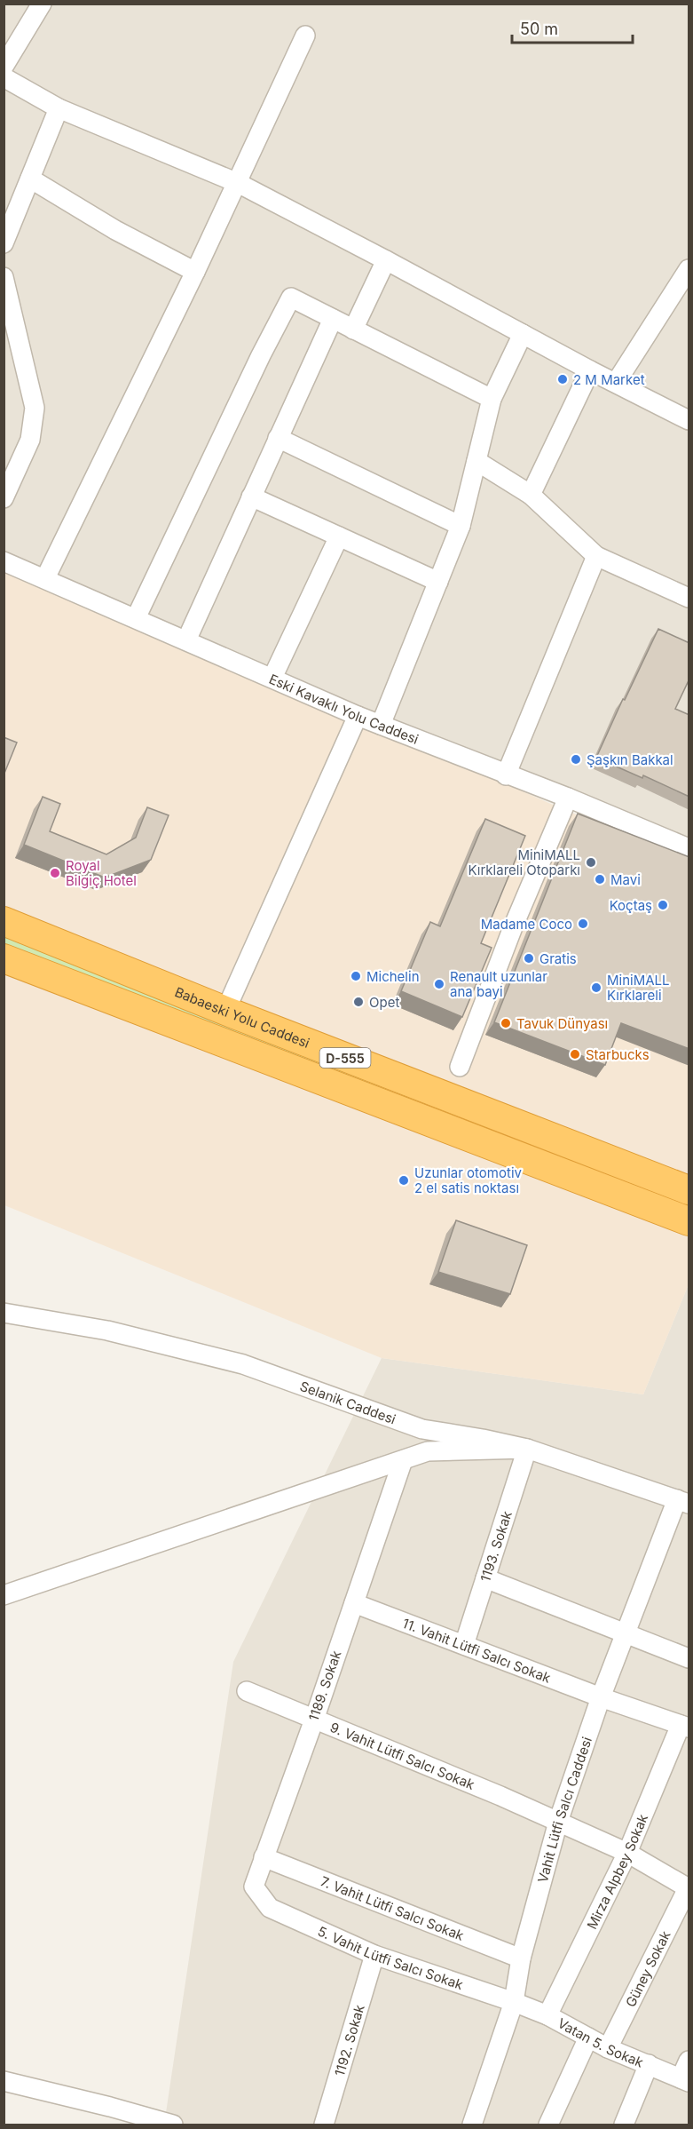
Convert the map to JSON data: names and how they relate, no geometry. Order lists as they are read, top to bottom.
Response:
{
  "streets": {
    "highway": ["Babaeski Yolu Caddesi", "D-555"],
    "street": [
      "Eski Kavaklı Yolu Caddesi",
      "Selanik Caddesi",
      "1193. Sokak",
      "11. Vahit Lütfi Salcı Sokak",
      "1189. Sokak",
      "9. Vahit Lütfi Salcı Sokak",
      "Vahit Lütfi Salcı Caddesi",
      "Mirza Alpbey Sokak",
      "7. Vahit Lütfi Salcı Sokak",
      "5. Vahit Lütfi Salcı Sokak",
      "Güney Sokak",
      "1192. Sokak",
      "Vatan 5. Sokak"
    ]
  },
  "crossings": [
    ["Selanik Caddesi", "1193. Sokak"],
    ["Selanik Caddesi", "Vahit Lütfi Salcı Caddesi"],
    ["1193. Sokak", "11. Vahit Lütfi Salcı Sokak"],
    ["11. Vahit Lütfi Salcı Sokak", "1189. Sokak"],
    ["11. Vahit Lütfi Salcı Sokak", "Vahit Lütfi Salcı Caddesi"],
    ["11. Vahit Lütfi Salcı Sokak", "Mirza Alpbey Sokak"],
    ["1189. Sokak", "9. Vahit Lütfi Salcı Sokak"],
    ["1189. Sokak", "7. Vahit Lütfi Salcı Sokak"],
    ["1189. Sokak", "5. Vahit Lütfi Salcı Sokak"],
    ["9. Vahit Lütfi Salcı Sokak", "Vahit Lütfi Salcı Caddesi"],
    ["9. Vahit Lütfi Salcı Sokak", "Mirza Alpbey Sokak"],
    ["9. Vahit Lütfi Salcı Sokak", "Güney Sokak"],
    ["Vahit Lütfi Salcı Caddesi", "7. Vahit Lütfi Salcı Sokak"],
    ["Vahit Lütfi Salcı Caddesi", "5. Vahit Lütfi Salcı Sokak"],
    ["Vahit Lütfi Salcı Caddesi", "Vatan 5. Sokak"],
    ["Mirza Alpbey Sokak", "Vatan 5. Sokak"],
    ["5. Vahit Lütfi Salcı Sokak", "1192. Sokak"],
    ["5. Vahit Lütfi Salcı Sokak", "Vatan 5. Sokak"],
    ["Güney Sokak", "Vatan 5. Sokak"]
  ],
  "places": [
    "2 M Market",
    "Şaşkın Bakkal",
    "MiniMALL Kırklareli Otoparkı",
    "Royal Bilgiç Hotel",
    "Mavi",
    "Koçtaş",
    "Madame Coco",
    "Gratis",
    "Michelin",
    "Renault uzunlar ana bayi",
    "MiniMALL Kırklareli",
    "Opet",
    "Tavuk Dünyası",
    "Starbucks",
    "Uzunlar otomotiv 2 el satis noktası"
  ],
  "scale_bar": "50 m"
}
